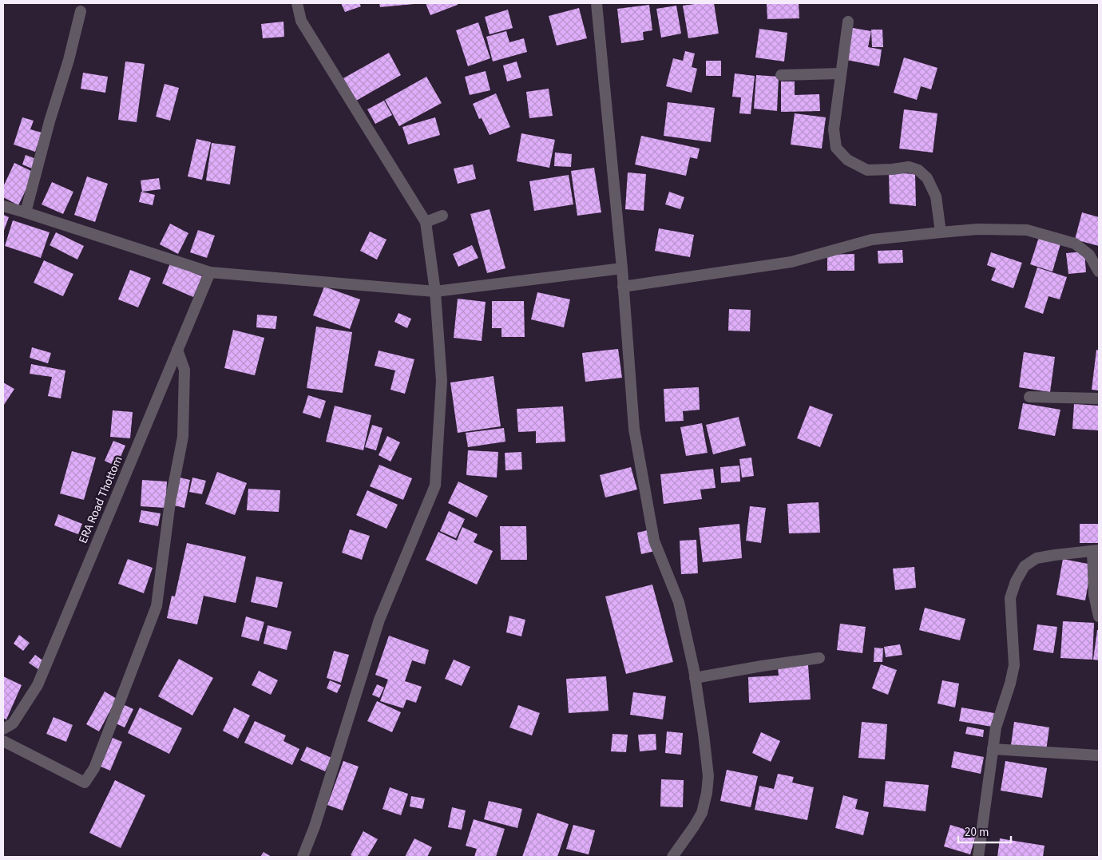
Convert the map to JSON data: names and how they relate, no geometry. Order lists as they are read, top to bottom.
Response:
{
  "streets": {
    "street": ["ERA Road Thottom"]
  },
  "scale_bar": "20 m"
}
